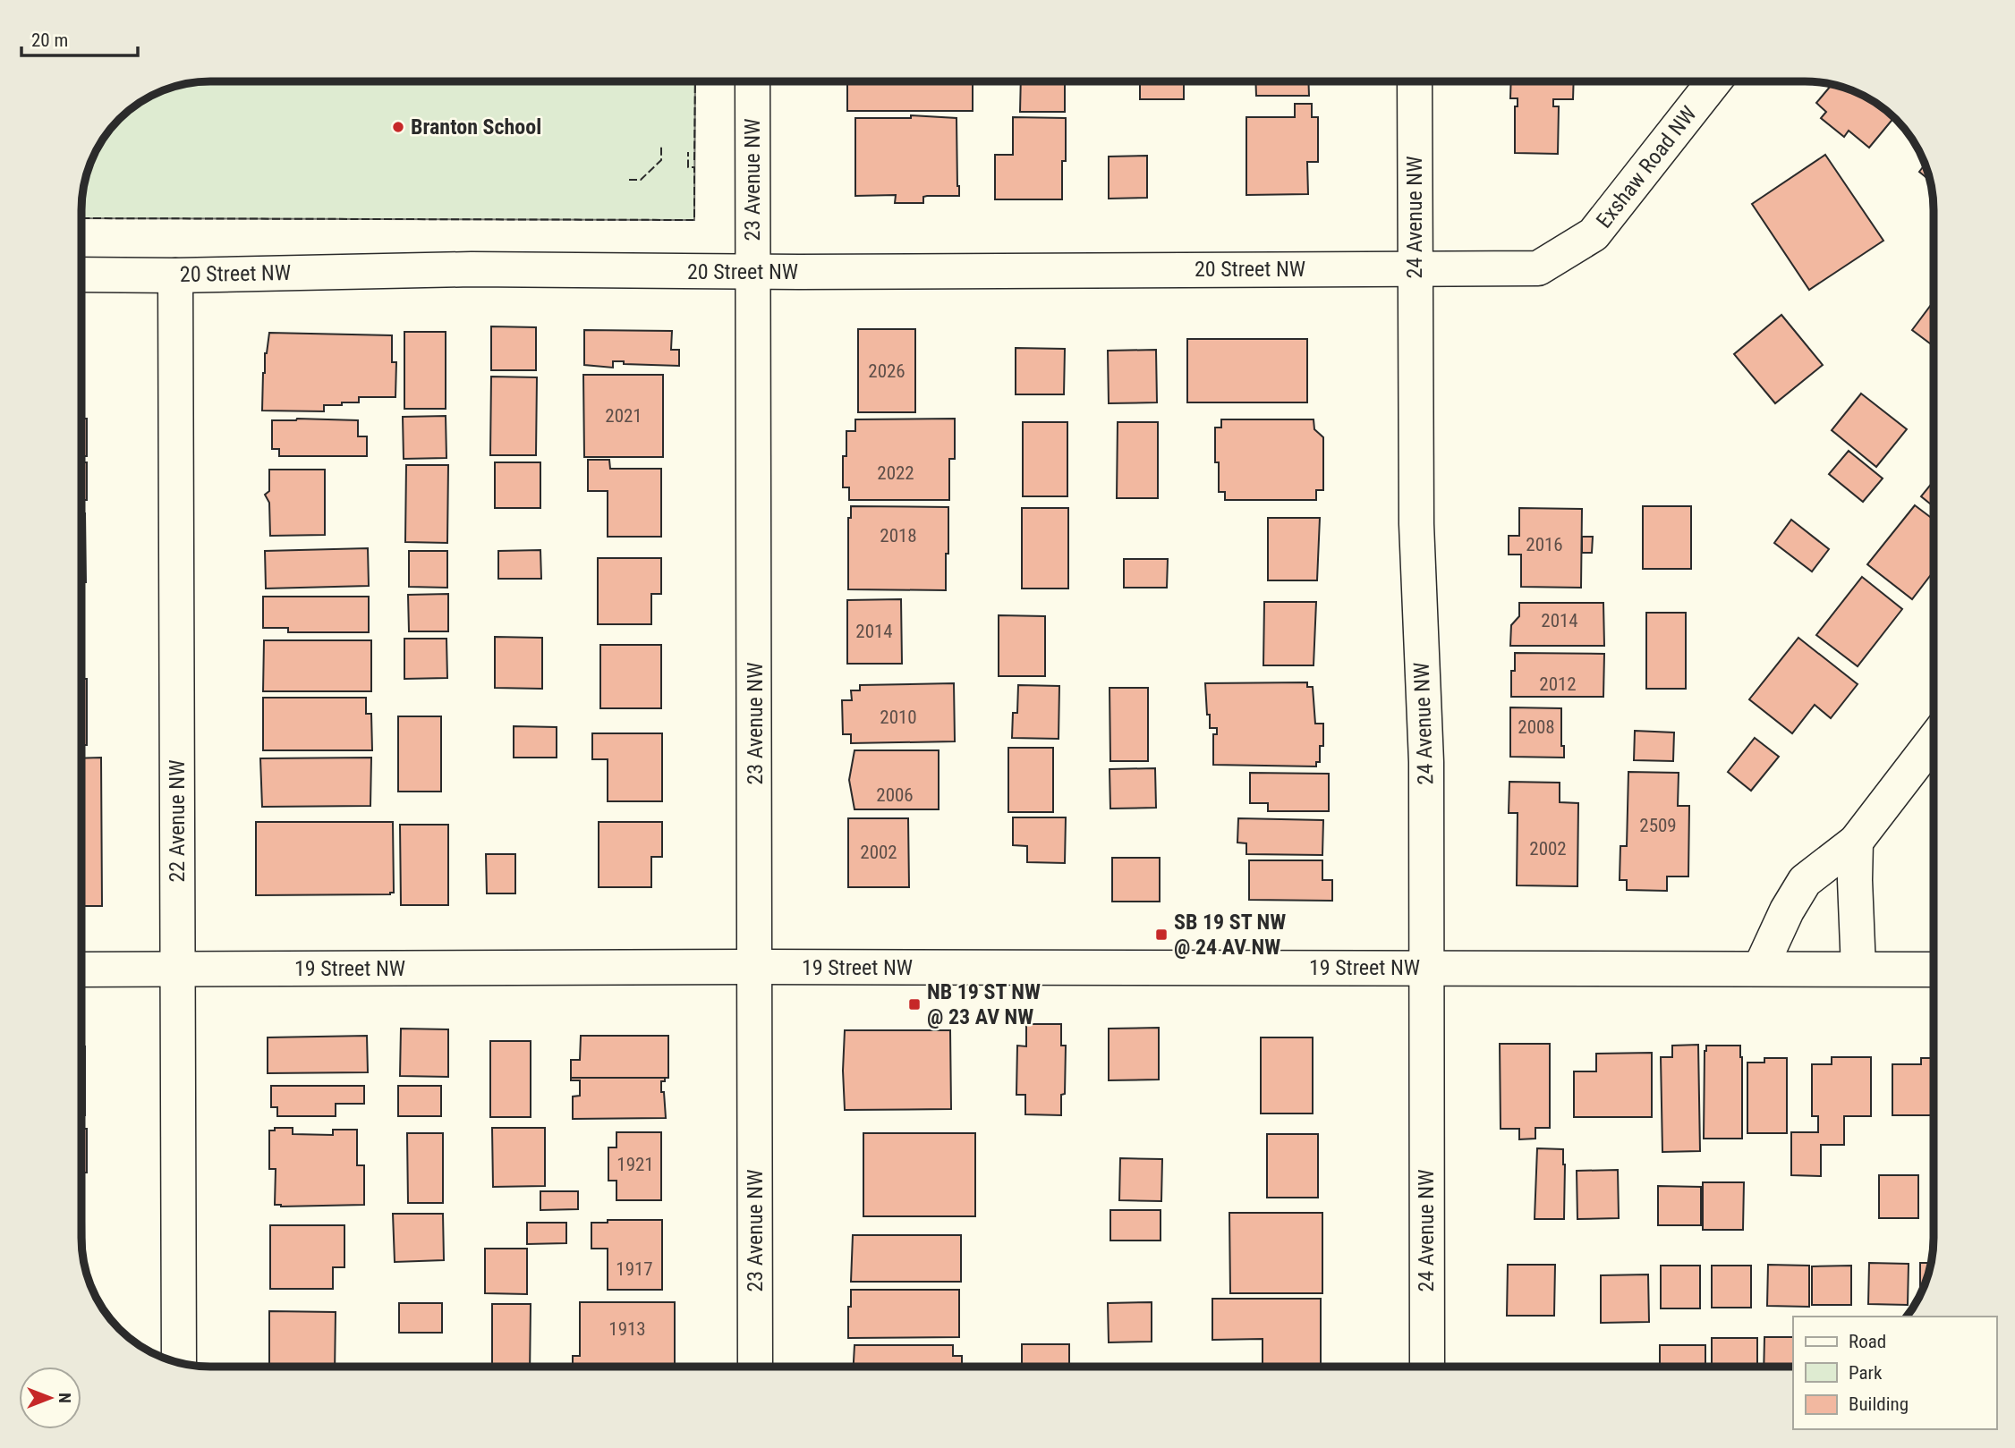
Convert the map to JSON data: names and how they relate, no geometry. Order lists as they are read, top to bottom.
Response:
{
  "streets": {
    "street": [
      "Exshaw Road NW",
      "23 Avenue NW",
      "24 Avenue NW",
      "20 Street NW",
      "22 Avenue NW",
      "19 Street NW"
    ]
  },
  "crossings": [
    ["Exshaw Road NW", "24 Avenue NW"],
    ["Exshaw Road NW", "20 Street NW"],
    ["23 Avenue NW", "20 Street NW"],
    ["23 Avenue NW", "19 Street NW"],
    ["24 Avenue NW", "20 Street NW"],
    ["24 Avenue NW", "19 Street NW"],
    ["20 Street NW", "22 Avenue NW"],
    ["22 Avenue NW", "19 Street NW"]
  ],
  "places": {
    "other": ["Branton School"],
    "transit": ["SB 19 ST NW @ 24 AV NW", "NB 19 ST NW @ 23 AV NW"]
  },
  "house_numbers": [
    "2026",
    "2021",
    "2022",
    "2018",
    "2016",
    "2014",
    "2014",
    "2012",
    "2010",
    "2008",
    "2006",
    "2509",
    "2002",
    "2002",
    "1921",
    "1917",
    "1913"
  ],
  "legend": ["Road", "Park", "Building"],
  "scale_bar": "20 m",
  "north": "right"
}
